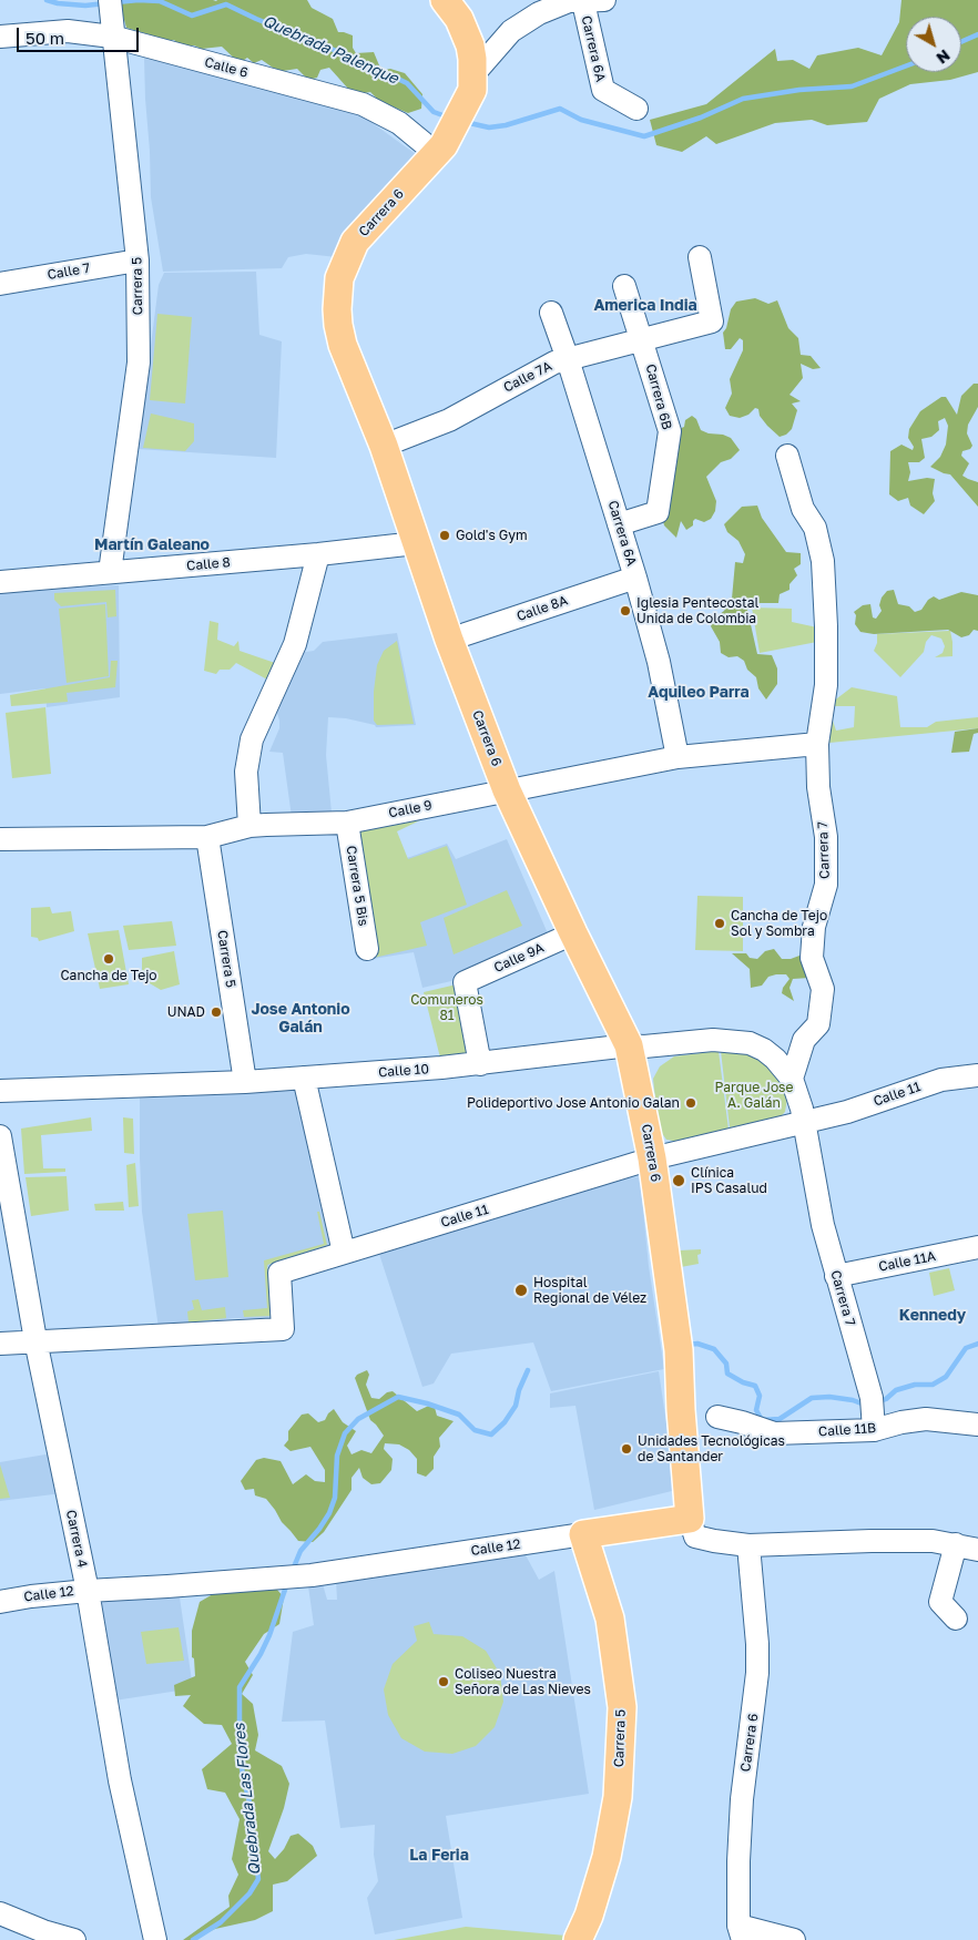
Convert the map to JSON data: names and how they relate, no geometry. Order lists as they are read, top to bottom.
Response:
{
  "streets": {
    "main road": ["Carrera 6", "Carrera 5", "Calle 12"],
    "street": [
      "Carrera 6A",
      "Calle 6",
      "Calle 7",
      "Calle 7A",
      "Carrera 6B",
      "Calle 8",
      "Calle 8A",
      "Calle 9",
      "Carrera 7",
      "Carrera 5 Bis",
      "Calle 9A",
      "Calle 10",
      "Calle 11",
      "Calle 11A",
      "Calle 11B",
      "Carrera 4"
    ]
  },
  "crossings": [
    ["Carrera 6A", "Calle 7A"],
    ["Carrera 6A", "Carrera 6B"],
    ["Carrera 6A", "Calle 8A"],
    ["Carrera 6A", "Calle 9"],
    ["Calle 6", "Carrera 6"],
    ["Calle 6", "Carrera 5"],
    ["Carrera 6", "Calle 7A"],
    ["Carrera 6", "Calle 8"],
    ["Carrera 6", "Calle 8A"],
    ["Carrera 6", "Calle 9"],
    ["Carrera 6", "Calle 9A"],
    ["Carrera 6", "Calle 10"],
    ["Carrera 6", "Calle 11"],
    ["Carrera 6", "Calle 12"],
    ["Calle 7", "Carrera 5"],
    ["Carrera 5", "Calle 8"],
    ["Carrera 5", "Calle 9"],
    ["Carrera 5", "Calle 10"],
    ["Carrera 5", "Calle 12"],
    ["Calle 7A", "Carrera 6B"],
    ["Calle 9", "Carrera 7"],
    ["Calle 9", "Carrera 5 Bis"],
    ["Carrera 7", "Calle 10"],
    ["Carrera 7", "Calle 11"],
    ["Carrera 7", "Calle 11A"],
    ["Carrera 7", "Calle 11B"],
    ["Calle 9A", "Calle 10"],
    ["Calle 11", "Carrera 4"],
    ["Carrera 4", "Calle 12"]
  ],
  "districts": [
    "America India",
    "Martín Galeano",
    "Aquileo Parra",
    "Jose Antonio Galán",
    "Kennedy",
    "La Feria"
  ],
  "water": ["Quebrada Palenque", "Quebrada Las Flores"],
  "parks": ["Comuneros 81", "Parque Jose A. Galán"],
  "places": [
    "Gold's Gym",
    "Iglesia Pentecostal Unida de Colombia",
    "Cancha de Tejo Sol y Sombra",
    "Cancha de Tejo",
    "UNAD",
    "Polideportivo Jose Antonio Galan",
    "Clínica IPS Casalud",
    "Hospital Regional de Vélez",
    "Unidades Tecnológicas de Santander",
    "Coliseo Nuestra Señora de Las Nieves"
  ],
  "scale_bar": "50 m",
  "north": "bottom right"
}
